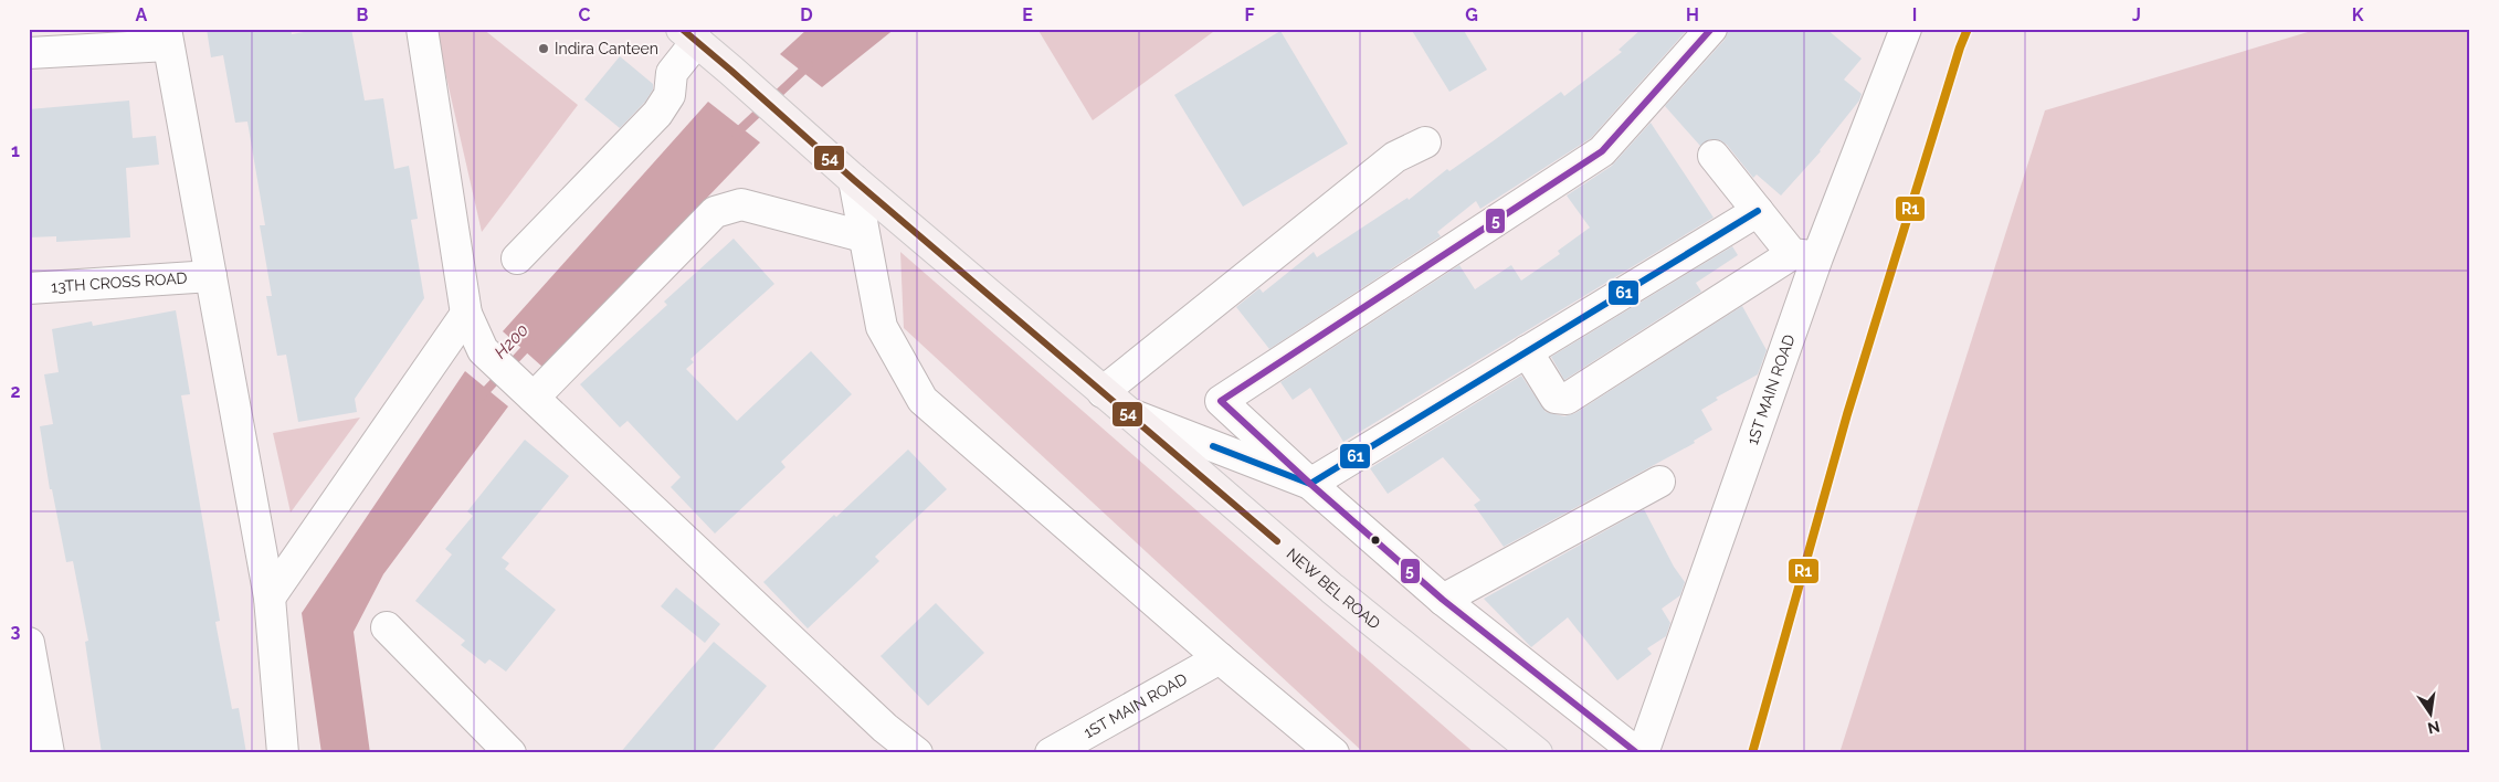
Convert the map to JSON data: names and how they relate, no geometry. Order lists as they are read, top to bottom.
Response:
{
  "streets": {
    "main road": ["NEW BEL ROAD"],
    "street": ["13TH CROSS ROAD", "1ST MAIN ROAD"]
  },
  "water": ["H200"],
  "places": ["Indira Canteen"],
  "lines": [
    "transit line R1",
    "transit line 54",
    "transit line 5",
    "transit line 61"
  ],
  "north": "bottom",
  "grid": {
    "columns": [
      "A",
      "B",
      "C",
      "D",
      "E",
      "F",
      "G",
      "H",
      "I",
      "J",
      "K"
    ],
    "rows": ["1", "2", "3"]
  }
}
